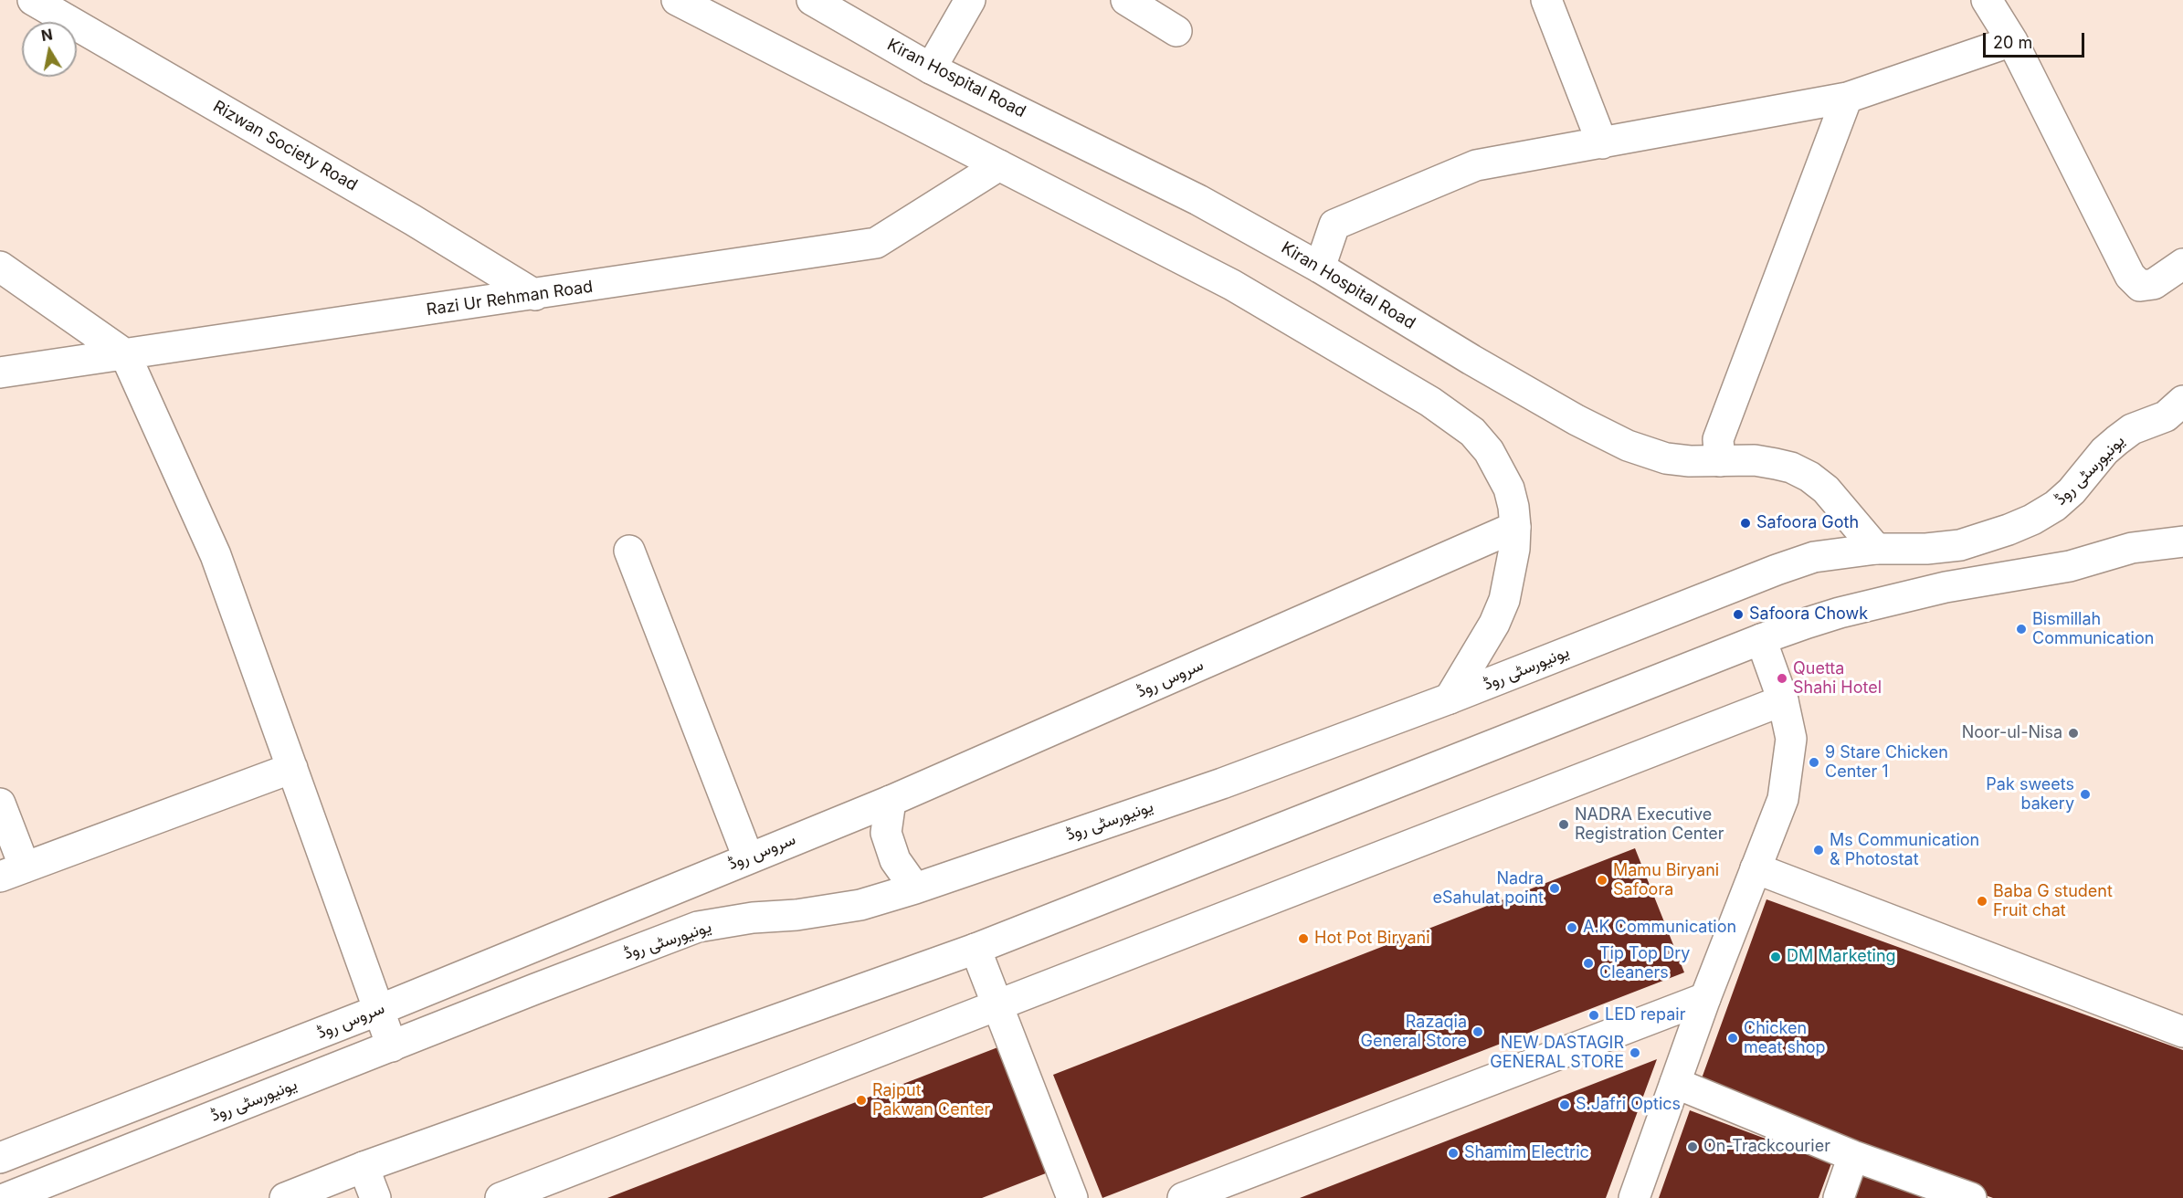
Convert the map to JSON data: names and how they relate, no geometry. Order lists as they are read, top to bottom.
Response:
{
  "streets": {
    "street": [
      "Kiran Hospital Road",
      "Rizwan Society Road",
      "Razi Ur Rehman Road",
      "یونیورسٹی روڈ",
      "سروس روڈ"
    ]
  },
  "crossings": [
    ["Kiran Hospital Road", "یونیورسٹی روڈ"],
    ["Rizwan Society Road", "Razi Ur Rehman Road"]
  ],
  "places": [
    "Safoora Goth",
    "Safoora Chowk",
    "Bismillah Communication",
    "Quetta Shahi Hotel",
    "Noor-ul-Nisa",
    "9 Stare Chicken Center 1",
    "Pak sweets bakery",
    "NADRA Executive Registration Center",
    "Ms Communication & Photostat",
    "Mamu Biryani Safoora",
    "Nadra eSahulat point",
    "Baba G student Fruit chat",
    "A.K Communication",
    "Hot Pot Biryani",
    "DM Marketing",
    "Tip Top Dry Cleaners",
    "LED repair",
    "Razaqia General Store",
    "Chicken meat shop",
    "NEW DASTAGIR GENERAL STORE",
    "Rajput Pakwan Center",
    "S.Jafri Optics",
    "On-Trackcourier",
    "Shamim Electric"
  ],
  "scale_bar": "20 m",
  "north": "top"
}
